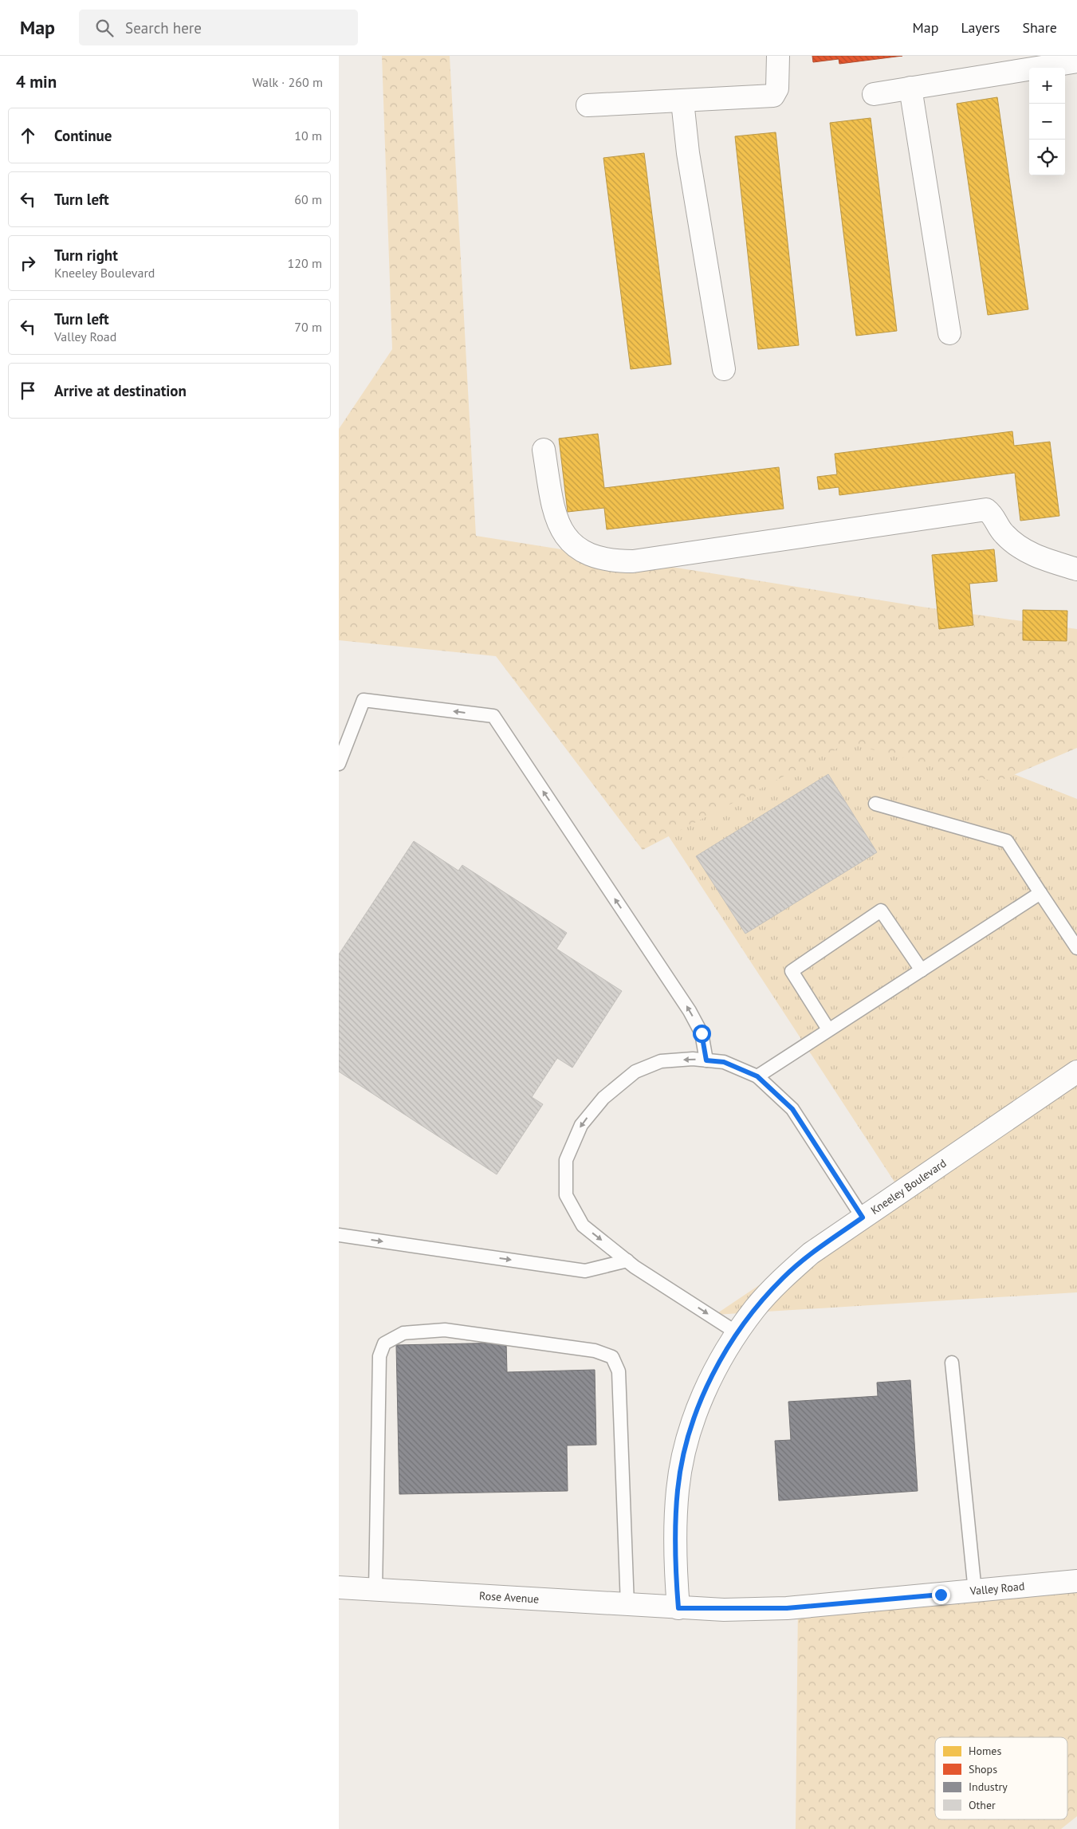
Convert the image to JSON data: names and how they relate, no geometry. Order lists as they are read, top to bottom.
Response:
{
  "streets": {
    "street": ["Kneeley Boulevard", "Valley Road", "Rose Avenue"]
  },
  "crossings": [
    ["Kneeley Boulevard", "Valley Road"],
    ["Kneeley Boulevard", "Rose Avenue"],
    ["Valley Road", "Rose Avenue"]
  ],
  "legend": [
    "Homes",
    "Shops",
    "Industry",
    "Other"
  ],
  "page": {
    "header": "Map",
    "search": "Search here",
    "nav": ["Map", "Layers", "Share"],
    "heading": ["4 min", "Walk · 260 m"],
    "map_buttons": ["+", "−"],
    "list": [
      ["Continue", "10 m"],
      ["Turn left", "60 m"],
      ["Turn right", "Kneeley Boulevard", "120 m"],
      ["Turn left", "Valley Road", "70 m"],
      "Arrive at destination"
    ]
  }
}
